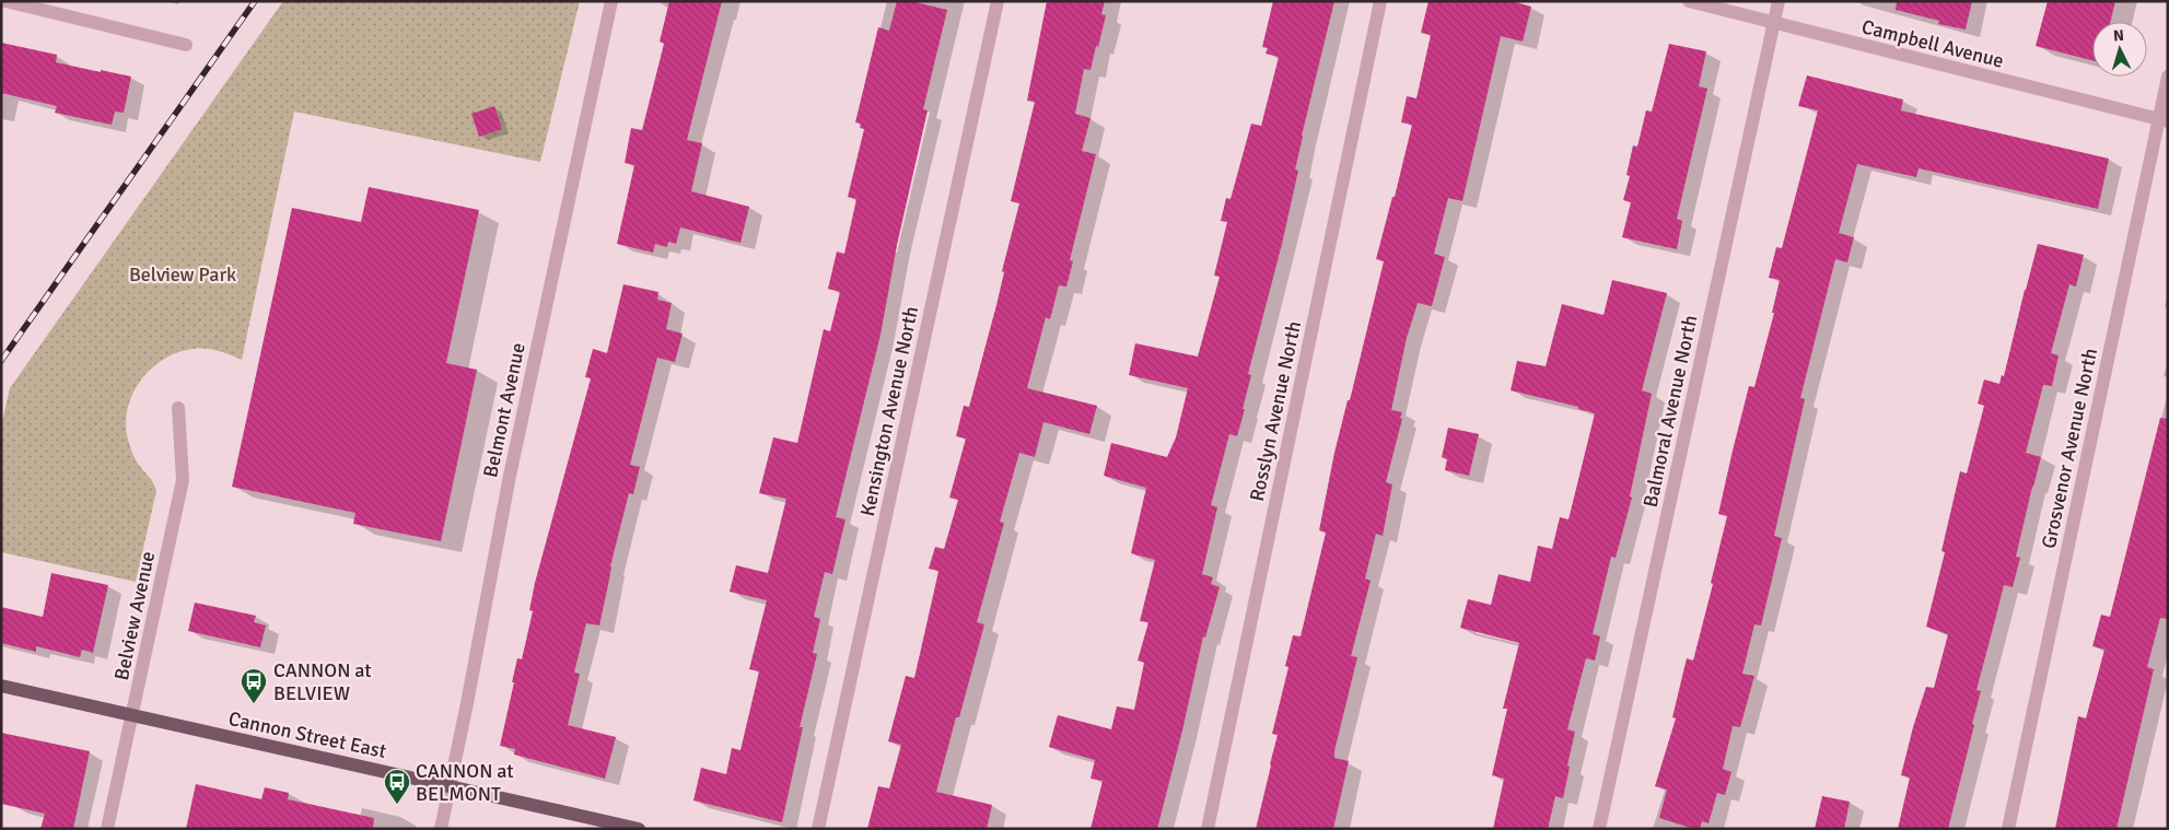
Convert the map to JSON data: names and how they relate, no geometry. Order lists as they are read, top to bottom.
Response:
{
  "streets": {
    "main road": ["Cannon Street East"],
    "street": [
      "Campbell Avenue",
      "Belmont Avenue",
      "Kensington Avenue North",
      "Rosslyn Avenue North",
      "Balmoral Avenue North",
      "Grosvenor Avenue North",
      "Belview Avenue"
    ]
  },
  "crossings": [
    ["Campbell Avenue", "Balmoral Avenue North"],
    ["Campbell Avenue", "Grosvenor Avenue North"],
    ["Belmont Avenue", "Cannon Street East"],
    ["Belview Avenue", "Cannon Street East"]
  ],
  "parks": ["Belview Park"],
  "places": {
    "bus stop": ["CANNON at BELVIEW", "CANNON at BELMONT"]
  },
  "north": "top"
}
